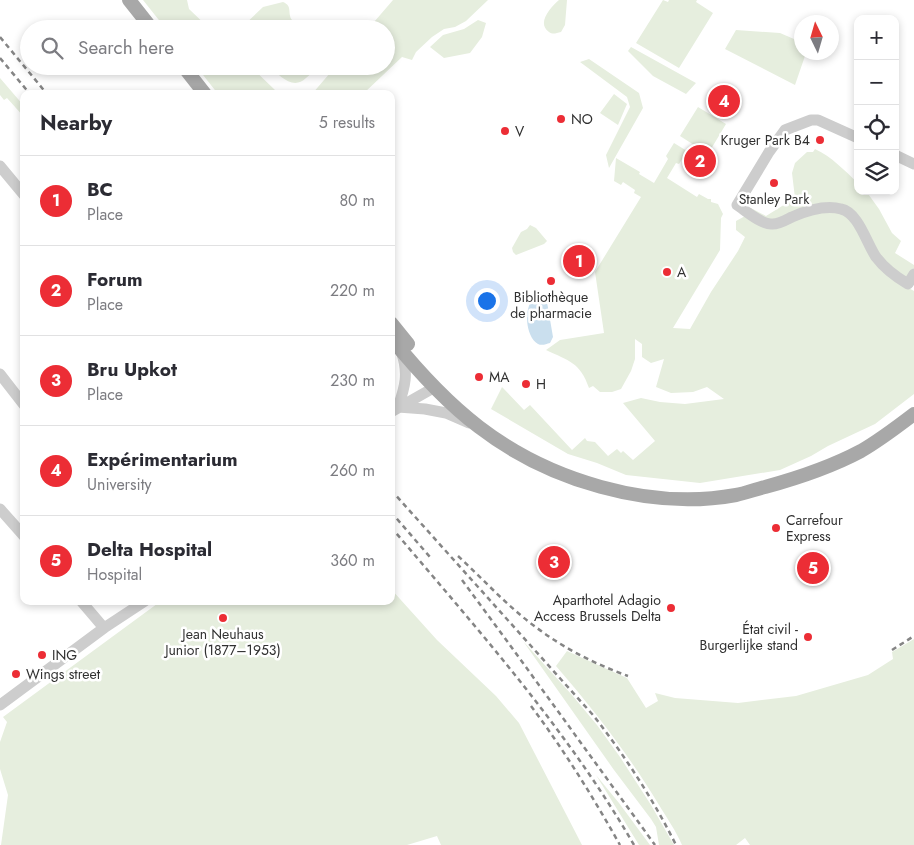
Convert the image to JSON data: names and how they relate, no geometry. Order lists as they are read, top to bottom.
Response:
{
  "places": [
    "NO",
    "V",
    "Kruger Park B4",
    "Stanley Park",
    "A",
    "Bibliothèque de pharmacie",
    "MA",
    "H",
    "Carrefour Express",
    "Aparthotel Adagio Access Brussels Delta",
    "Jean Neuhaus Junior (1877–1953)",
    "État civil - Burgerlijke stand",
    "ING",
    "Wings street"
  ],
  "north": "top",
  "page": {
    "map_buttons": ["+", "−"],
    "search": "Search here",
    "pins": [
      "4",
      "2",
      "1",
      "3",
      "5"
    ],
    "heading": ["Nearby", "5 results"],
    "list": [
      {
        "mark": "1",
        "name": "BC",
        "note": "Place",
        "value": "80 m"
      },
      {
        "mark": "2",
        "name": "Forum",
        "note": "Place",
        "value": "220 m"
      },
      {
        "mark": "3",
        "name": "Bru Upkot",
        "note": "Place",
        "value": "230 m"
      },
      {
        "mark": "4",
        "name": "Expérimentarium",
        "note": "University",
        "value": "260 m"
      },
      {
        "mark": "5",
        "name": "Delta Hospital",
        "note": "Hospital",
        "value": "360 m"
      }
    ]
  }
}
